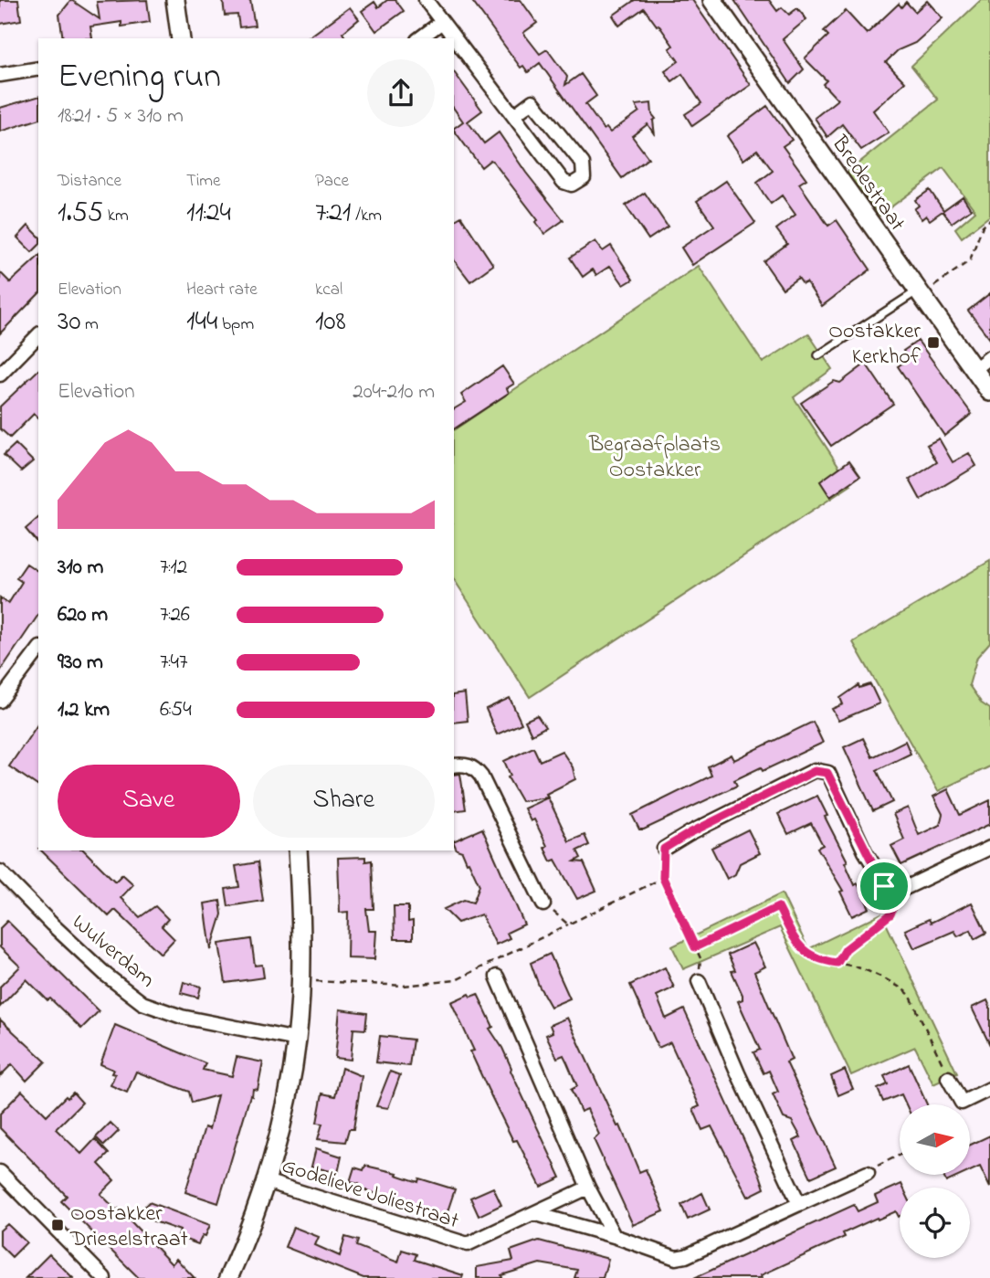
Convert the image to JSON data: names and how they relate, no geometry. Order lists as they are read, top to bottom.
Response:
{
  "streets": {
    "street": ["Bredestraat", "Wulverdam", "Godelieve Joliestraat"]
  },
  "parks": ["Begraafplaats Oostakker"],
  "places": {
    "transit": ["Oostakker Kerkhof", "Oostakker Drieselstraat"]
  },
  "north": "right",
  "page": {
    "heading": ["Evening run", "18:21 · 5 × 310 m"],
    "stats": [
      ["Distance", "1.55 km"],
      ["Time", "11:24"],
      ["Pace", "7:21 /km"],
      ["Elevation", "30 m"],
      ["Heart rate", "144 bpm"],
      ["kcal", "108"]
    ],
    "chart": ["Elevation", "204–210 m"],
    "list": [
      {
        "name": "310 m",
        "note": "7:12"
      },
      {
        "name": "620 m",
        "note": "7:26"
      },
      {
        "name": "930 m",
        "note": "7:47"
      },
      {
        "name": "1.2 km",
        "note": "6:54"
      }
    ],
    "buttons": ["Save", "Share"]
  }
}
